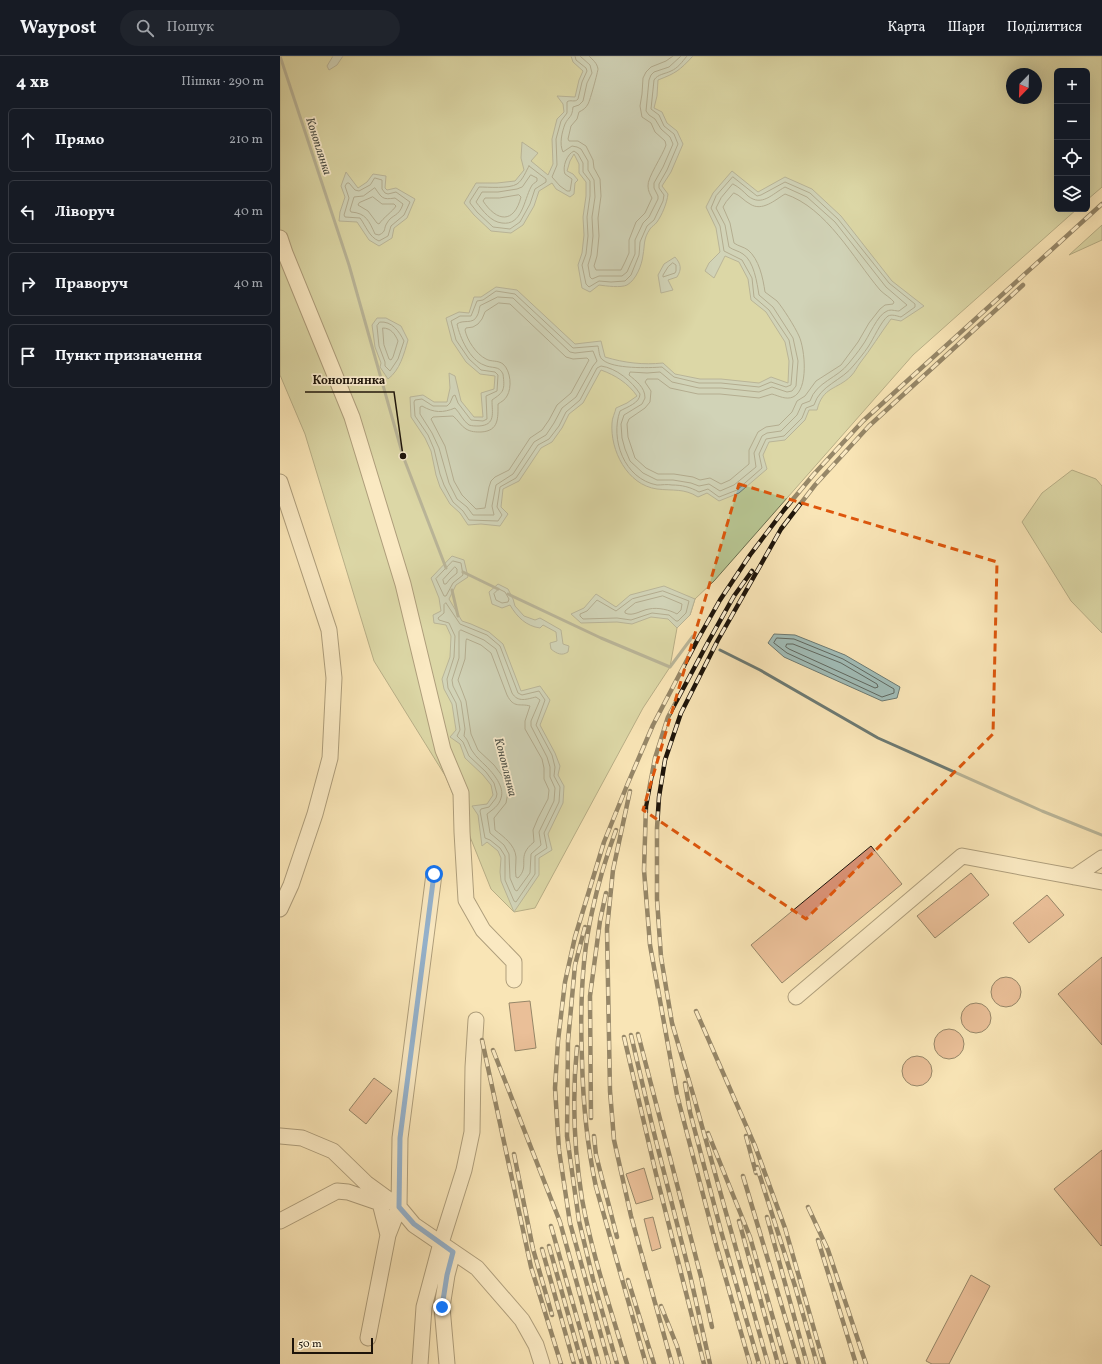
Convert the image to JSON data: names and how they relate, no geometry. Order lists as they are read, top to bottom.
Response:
{
  "water": ["Коноплянка"],
  "places": ["Коноплянка"],
  "scale_bar": "50 m",
  "north": "bottom left",
  "page": {
    "header": "Waypost",
    "search": "Пошук",
    "nav": ["Карта", "Шари", "Поділитися"],
    "heading": ["4 хв", "Пішки · 290 m"],
    "map_buttons": ["+", "−"],
    "list": [
      ["Прямо", "210 m"],
      ["Ліворуч", "40 m"],
      ["Праворуч", "40 m"],
      "Пункт призначення"
    ],
    "scale": "50 m"
  }
}
